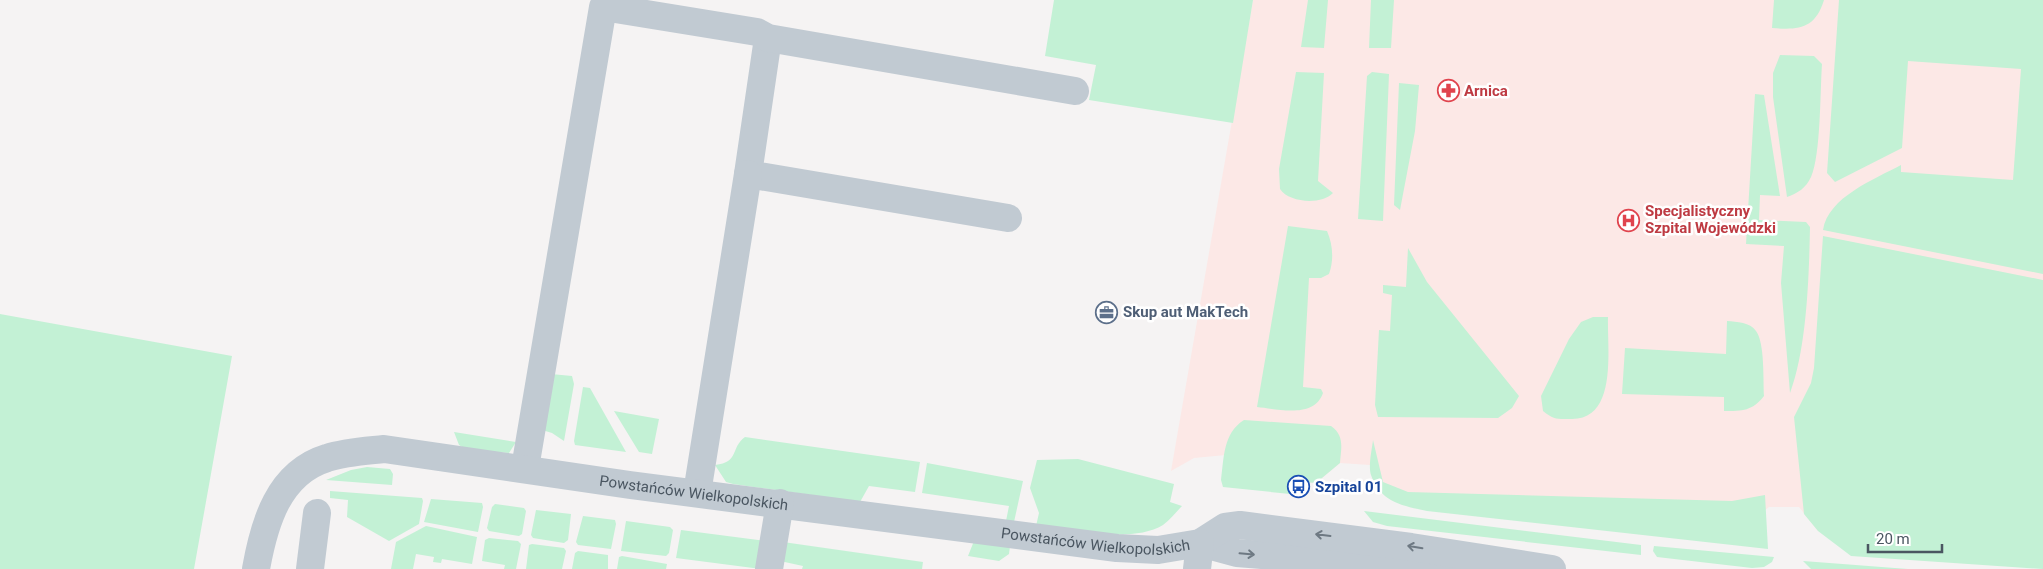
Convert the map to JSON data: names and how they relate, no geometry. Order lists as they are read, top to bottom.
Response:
{
  "streets": {
    "street": ["Powstańców Wielkopolskich"]
  },
  "places": {
    "pharmacy": ["Arnica"],
    "hospital": ["Specjalistyczny Szpital Wojewódzki"],
    "office": ["Skup aut MakTech"],
    "bus stop": ["Szpital 01"]
  },
  "scale_bar": "20 m"
}
